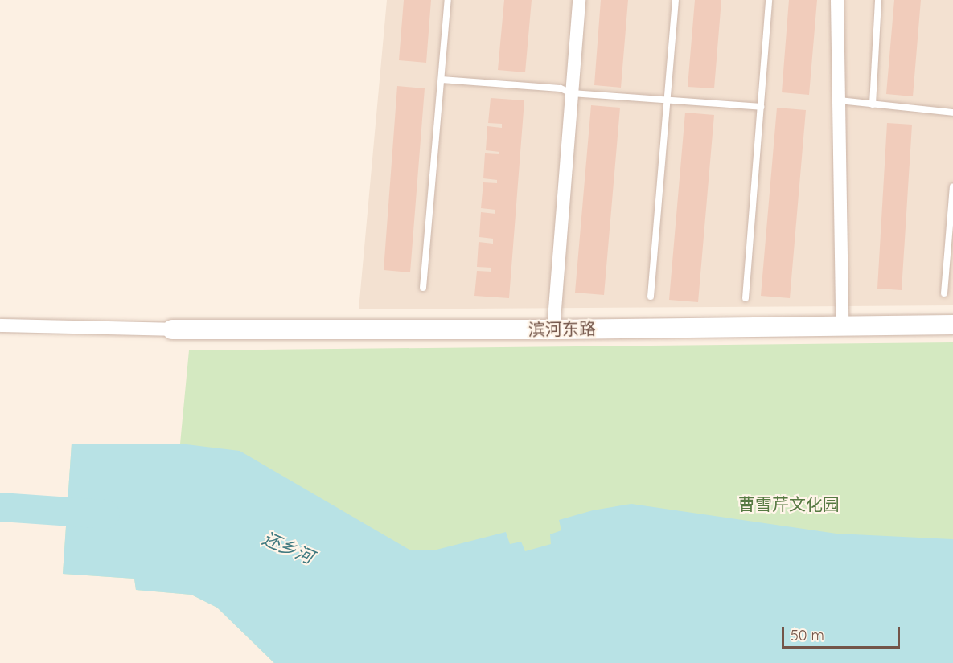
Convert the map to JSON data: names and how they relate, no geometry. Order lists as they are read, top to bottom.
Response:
{
  "streets": {
    "street": ["滨河东路"]
  },
  "water": ["还乡河"],
  "parks": ["曹雪芹文化园"],
  "scale_bar": "50 m"
}
